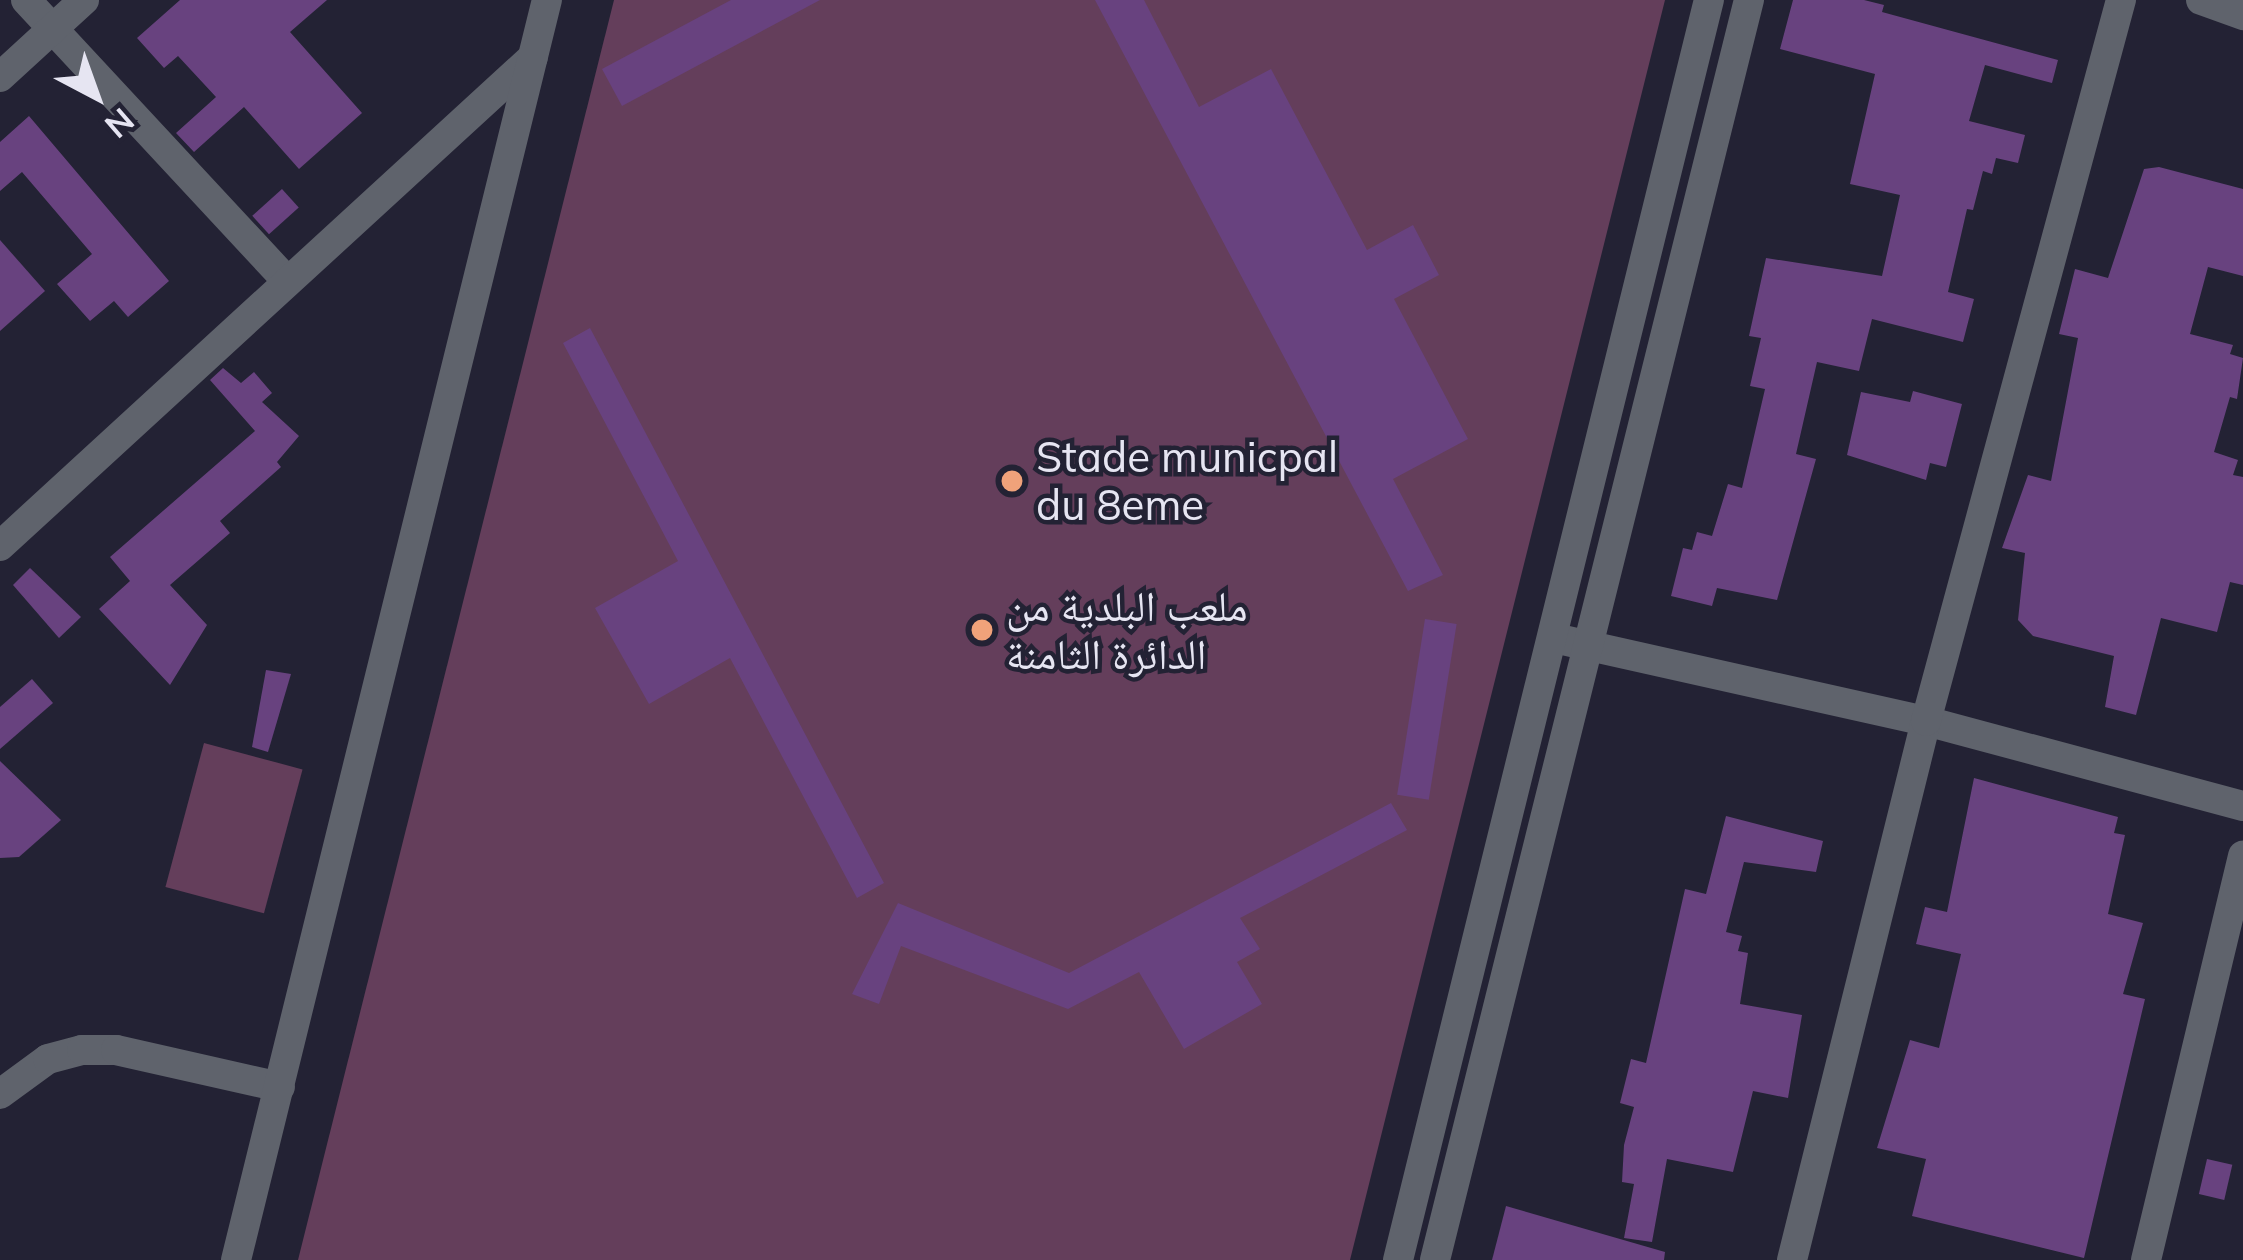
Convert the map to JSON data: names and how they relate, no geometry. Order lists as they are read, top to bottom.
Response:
{
  "places": ["Stade municpal du 8eme", "ملعب البلدية من الدائرة الثامنة"],
  "north": "bottom right"
}
